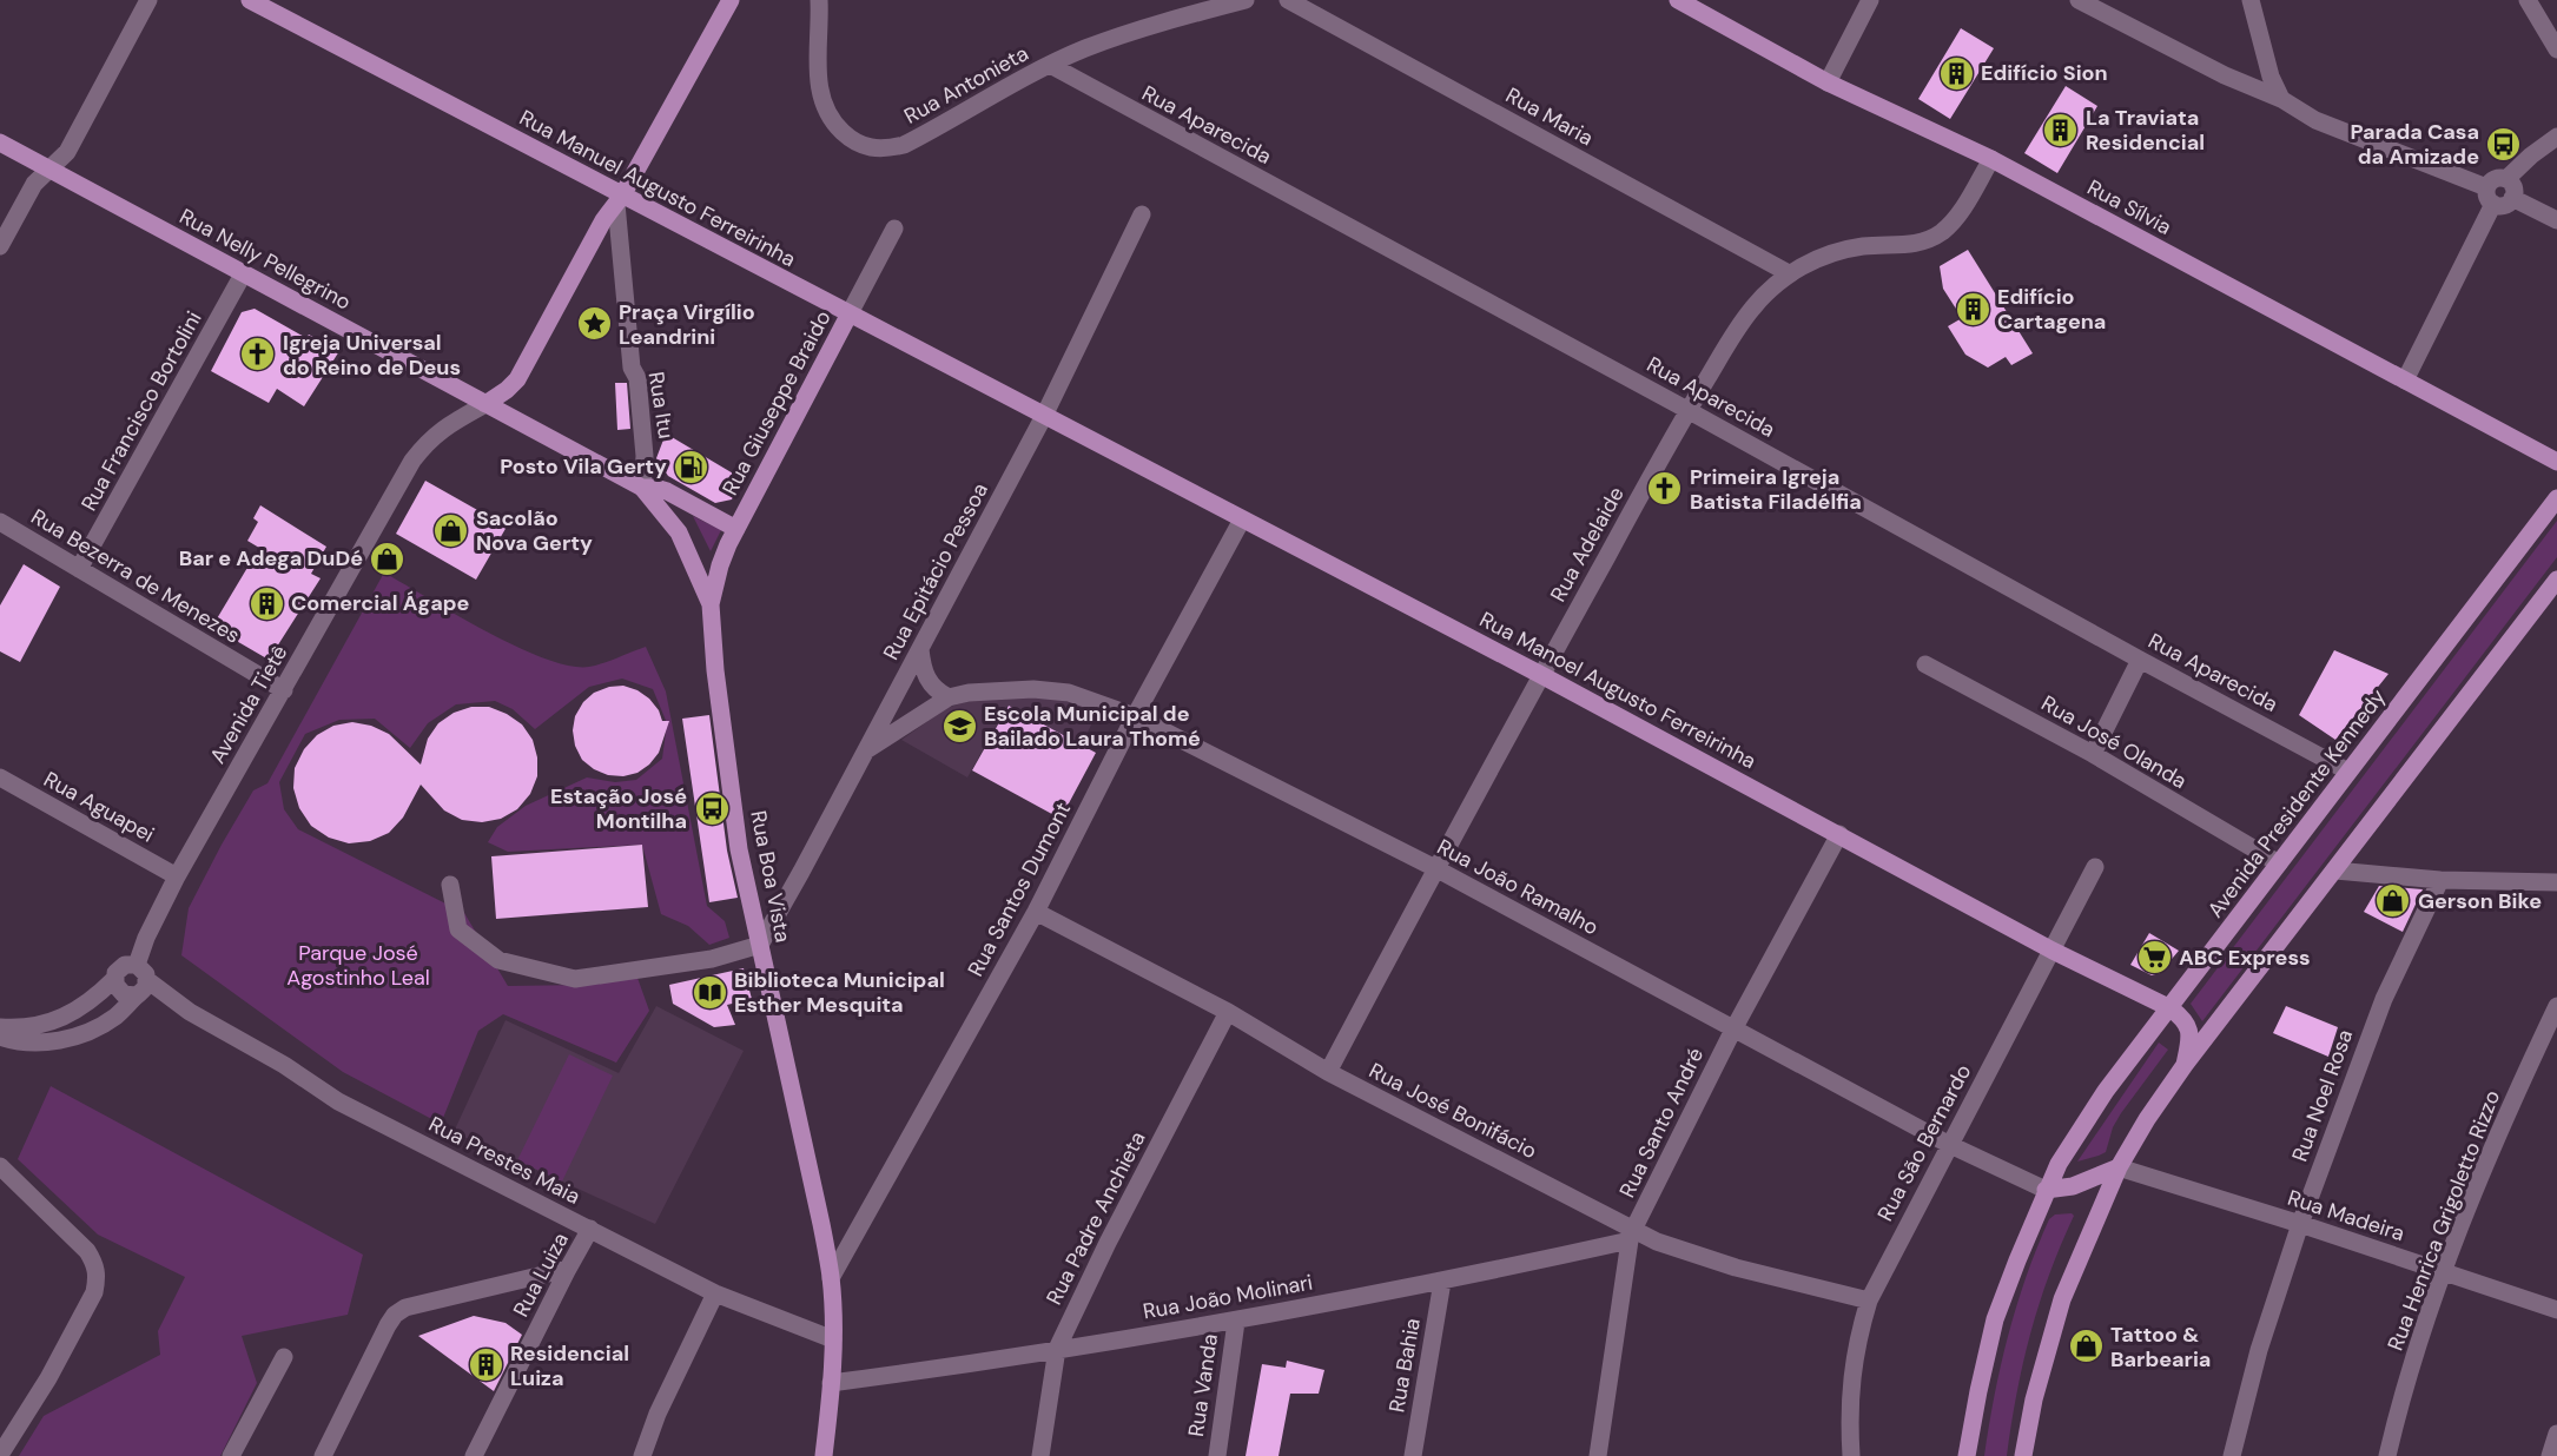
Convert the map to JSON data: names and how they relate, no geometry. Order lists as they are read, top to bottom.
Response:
{
  "streets": {
    "main road": [
      "Rua Manuel Augusto Ferreirinha",
      "Rua Sílvia",
      "Rua Nelly Pellegrino",
      "Rua Giuseppe Braido",
      "Rua Manoel Augusto Ferreirinha",
      "Avenida Presidente Kennedy",
      "Rua Boa Vista"
    ],
    "street": [
      "Rua Antonieta",
      "Rua Maria",
      "Rua Aparecida",
      "Rua Itu",
      "Rua Francisco Bortolini",
      "Rua Adelaide",
      "Rua Epitácio Pessoa",
      "Rua Bezerra de Menezes",
      "Avenida Tietê",
      "Rua José Olanda",
      "Rua Aguapei",
      "Rua João Ramalho",
      "Rua Santos Dumont",
      "Rua Noel Rosa",
      "Rua José Bonifácio",
      "Rua Santo André",
      "Rua São Bernardo",
      "Rua Prestes Maia",
      "Rua Madeira",
      "Rua Padre Anchieta",
      "Rua Henrica Grigoletto Rizzo",
      "Rua Luiza",
      "Rua João Molinari",
      "Rua Bahia",
      "Rua Vanda"
    ]
  },
  "crossings": [
    ["Rua Antonieta", "Rua Aparecida"],
    ["Rua Maria", "Rua Adelaide"],
    ["Rua Aparecida", "Rua Adelaide"],
    ["Rua Aparecida", "Avenida Presidente Kennedy"],
    ["Rua Manuel Augusto Ferreirinha", "Rua Giuseppe Braido"],
    ["Rua Manuel Augusto Ferreirinha", "Rua Itu"],
    ["Rua Manuel Augusto Ferreirinha", "Rua Epitácio Pessoa"],
    ["Rua Manuel Augusto Ferreirinha", "Rua Manoel Augusto Ferreirinha"],
    ["Rua Sílvia", "Rua Adelaide"],
    ["Rua Nelly Pellegrino", "Rua Giuseppe Braido"],
    ["Rua Nelly Pellegrino", "Rua Itu"],
    ["Rua Nelly Pellegrino", "Rua Francisco Bortolini"],
    ["Rua Nelly Pellegrino", "Avenida Tietê"],
    ["Rua Nelly Pellegrino", "Rua Boa Vista"],
    ["Rua Giuseppe Braido", "Rua Boa Vista"],
    ["Rua Itu", "Rua Boa Vista"],
    ["Rua Francisco Bortolini", "Rua Bezerra de Menezes"],
    ["Rua Adelaide", "Rua Manoel Augusto Ferreirinha"],
    ["Rua Adelaide", "Rua João Ramalho"],
    ["Rua Adelaide", "Rua José Bonifácio"],
    ["Rua Epitácio Pessoa", "Rua Manoel Augusto Ferreirinha"],
    ["Rua Epitácio Pessoa", "Rua Boa Vista"],
    ["Rua Epitácio Pessoa", "Rua João Ramalho"],
    ["Rua Bezerra de Menezes", "Avenida Tietê"],
    ["Rua Manoel Augusto Ferreirinha", "Avenida Presidente Kennedy"],
    ["Rua Manoel Augusto Ferreirinha", "Rua Santos Dumont"],
    ["Rua Manoel Augusto Ferreirinha", "Rua Santo André"],
    ["Rua Manoel Augusto Ferreirinha", "Rua São Bernardo"],
    ["Avenida Tietê", "Rua Aguapei"],
    ["Avenida Tietê", "Rua Prestes Maia"],
    ["Rua José Olanda", "Avenida Presidente Kennedy"],
    ["Avenida Presidente Kennedy", "Rua João Ramalho"],
    ["Rua Boa Vista", "Rua Santos Dumont"],
    ["Rua Boa Vista", "Rua Prestes Maia"],
    ["Rua Boa Vista", "Rua João Molinari"],
    ["Rua João Ramalho", "Rua Santos Dumont"],
    ["Rua João Ramalho", "Rua Santo André"],
    ["Rua João Ramalho", "Rua São Bernardo"],
    ["Rua Santos Dumont", "Rua José Bonifácio"],
    ["Rua Noel Rosa", "Rua Madeira"],
    ["Rua José Bonifácio", "Rua Santo André"],
    ["Rua José Bonifácio", "Rua São Bernardo"],
    ["Rua José Bonifácio", "Rua Padre Anchieta"],
    ["Rua José Bonifácio", "Rua João Molinari"],
    ["Rua Santo André", "Rua João Molinari"],
    ["Rua Prestes Maia", "Rua Luiza"],
    ["Rua Madeira", "Rua Henrica Grigoletto Rizzo"],
    ["Rua Padre Anchieta", "Rua João Molinari"],
    ["Rua João Molinari", "Rua Bahia"],
    ["Rua João Molinari", "Rua Vanda"]
  ],
  "parks": ["Parque José Agostinho Leal"],
  "places": {
    "building": [
      "Edifício Sion",
      "La Traviata Residencial",
      "Edifício Cartagena",
      "Comercial Ágape",
      "Residencial Luiza"
    ],
    "bus stop": ["Parada Casa da Amizade", "Estação José Montilha"],
    "place": ["Praça Virgílio Leandrini"],
    "church": ["Igreja Universal do Reino de Deus", "Primeira Igreja Batista Filadélfia"],
    "fuel station": ["Posto Vila Gerty"],
    "shop": [
      "Sacolão Nova Gerty",
      "Bar e Adega DuDé",
      "Gerson Bike",
      "Tattoo & Barbearia"
    ],
    "school or university": ["Escola Municipal de Bailado Laura Thomé"],
    "supermarket": ["ABC Express"],
    "library": ["Biblioteca Municipal Esther Mesquita"]
  }
}
